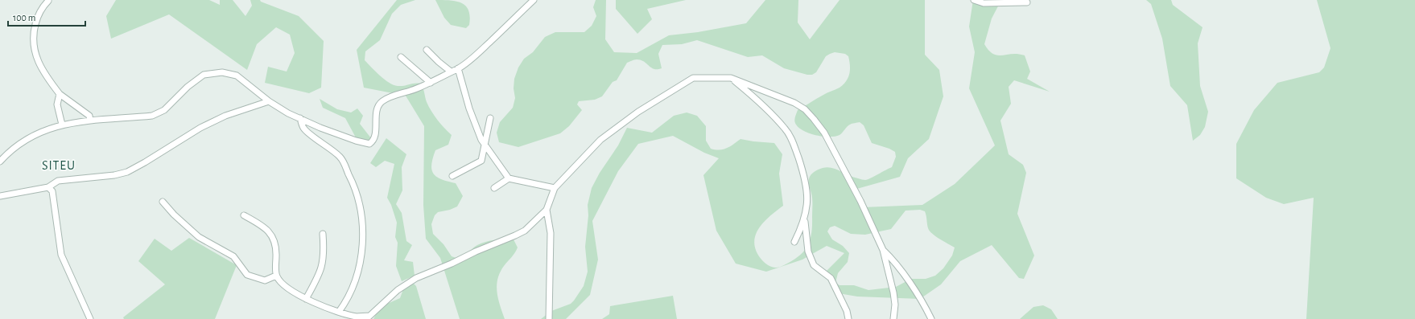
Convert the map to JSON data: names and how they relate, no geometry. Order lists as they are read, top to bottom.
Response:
{
  "districts": ["SITEU"],
  "scale_bar": "100 m"
}
